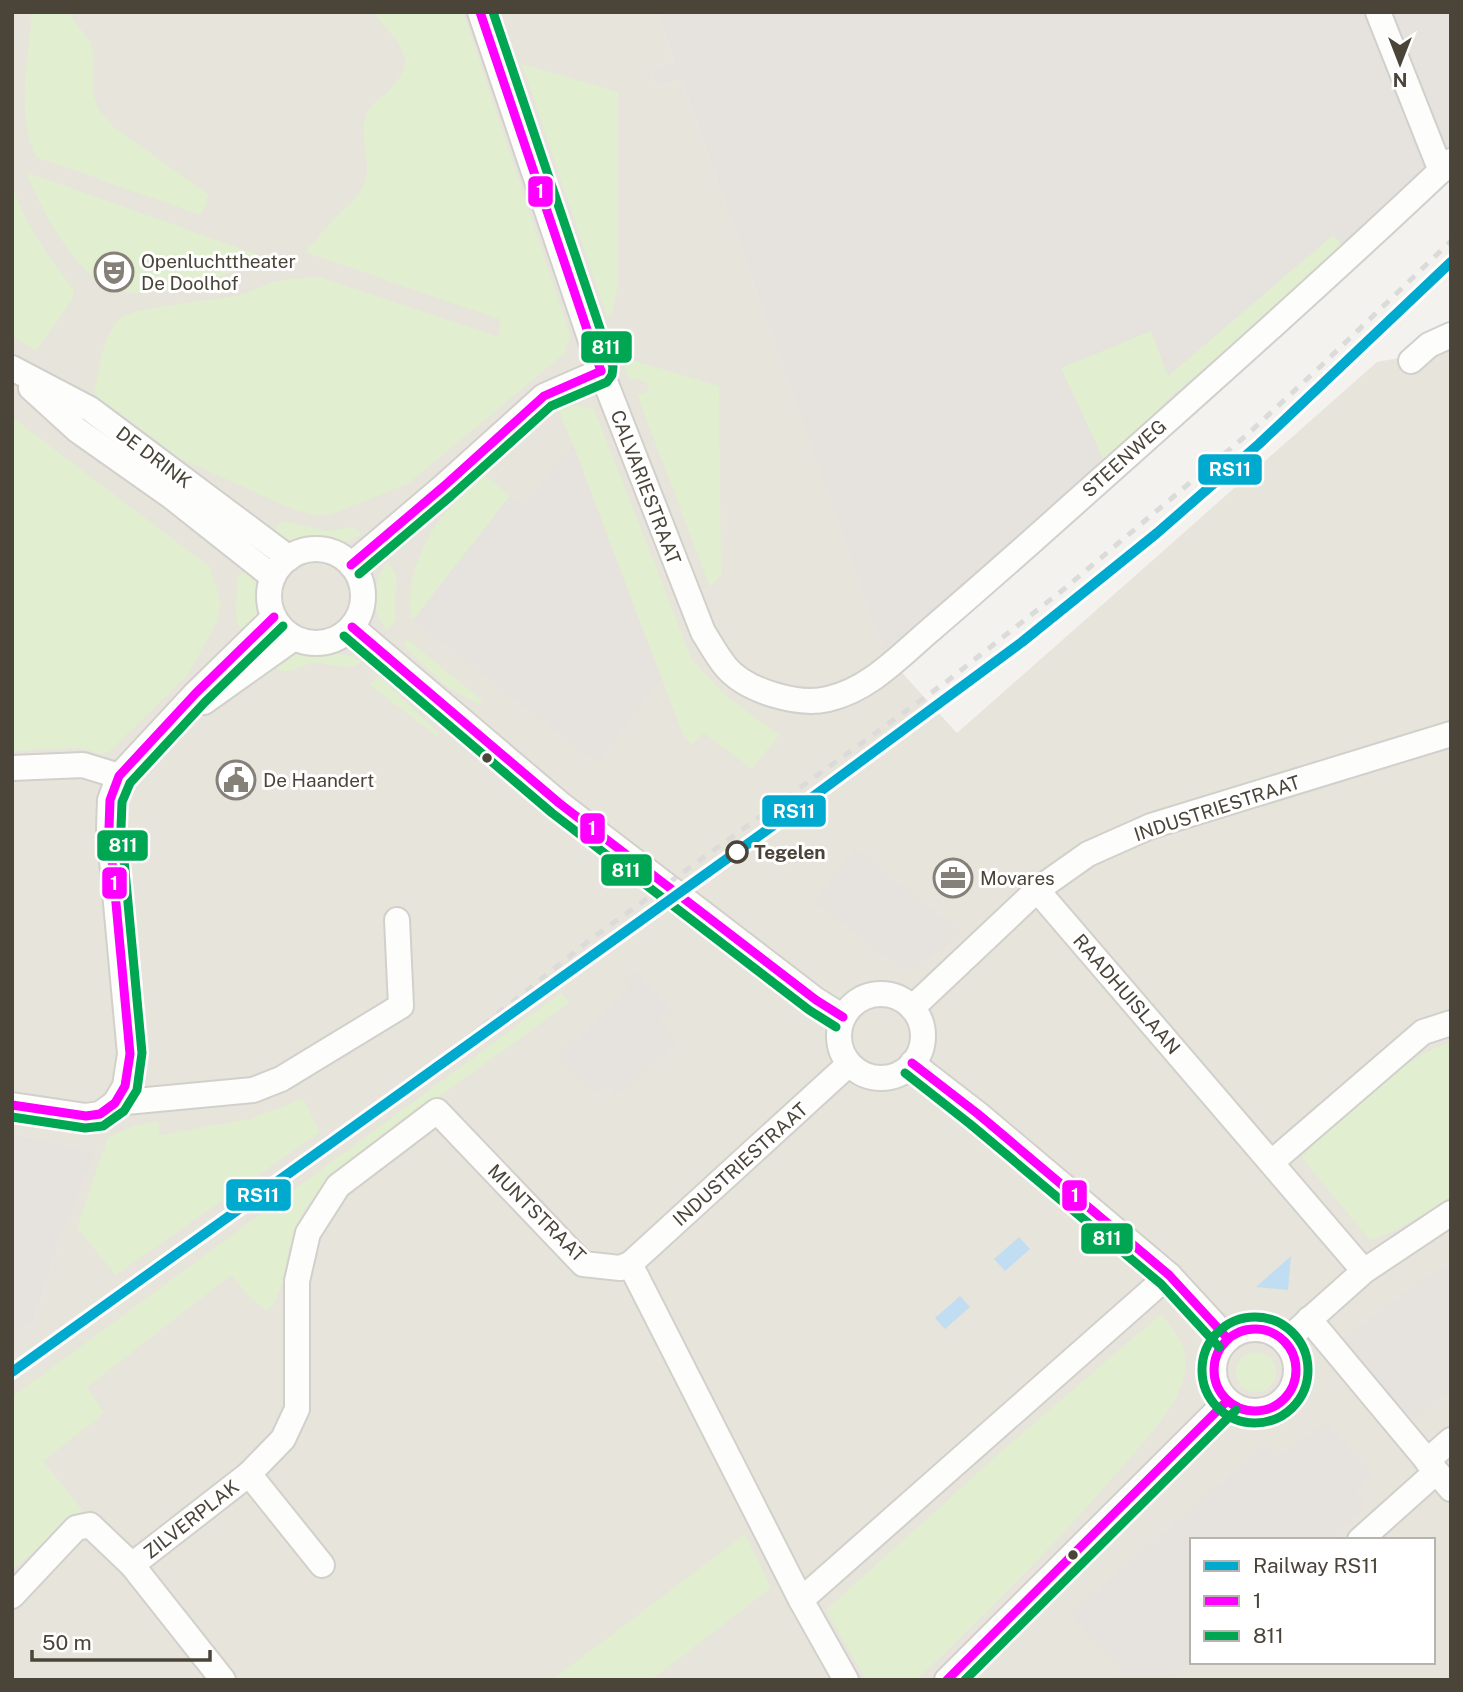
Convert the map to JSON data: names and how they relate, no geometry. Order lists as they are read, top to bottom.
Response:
{
  "streets": {
    "street": [
      "DE DRINK",
      "STEENWEG",
      "CALVARIESTRAAT",
      "INDUSTRIESTRAAT",
      "RAADHUISLAAN",
      "MUNTSTRAAT",
      "ZILVERPLAK"
    ]
  },
  "crossings": [
    ["STEENWEG", "CALVARIESTRAAT"],
    ["INDUSTRIESTRAAT", "RAADHUISLAAN"],
    ["INDUSTRIESTRAAT", "MUNTSTRAAT"],
    ["MUNTSTRAAT", "ZILVERPLAK"]
  ],
  "places": {
    "theatre": ["Openluchttheater De Doolhof"],
    "public building": ["De Haandert"],
    "other": ["Tegelen"],
    "office": ["Movares"]
  },
  "lines": ["transit line 1", "transit line 811", "rail line RS11"],
  "legend": ["Railway RS11", "1", "811"],
  "scale_bar": "50 m",
  "north": "bottom"
}
